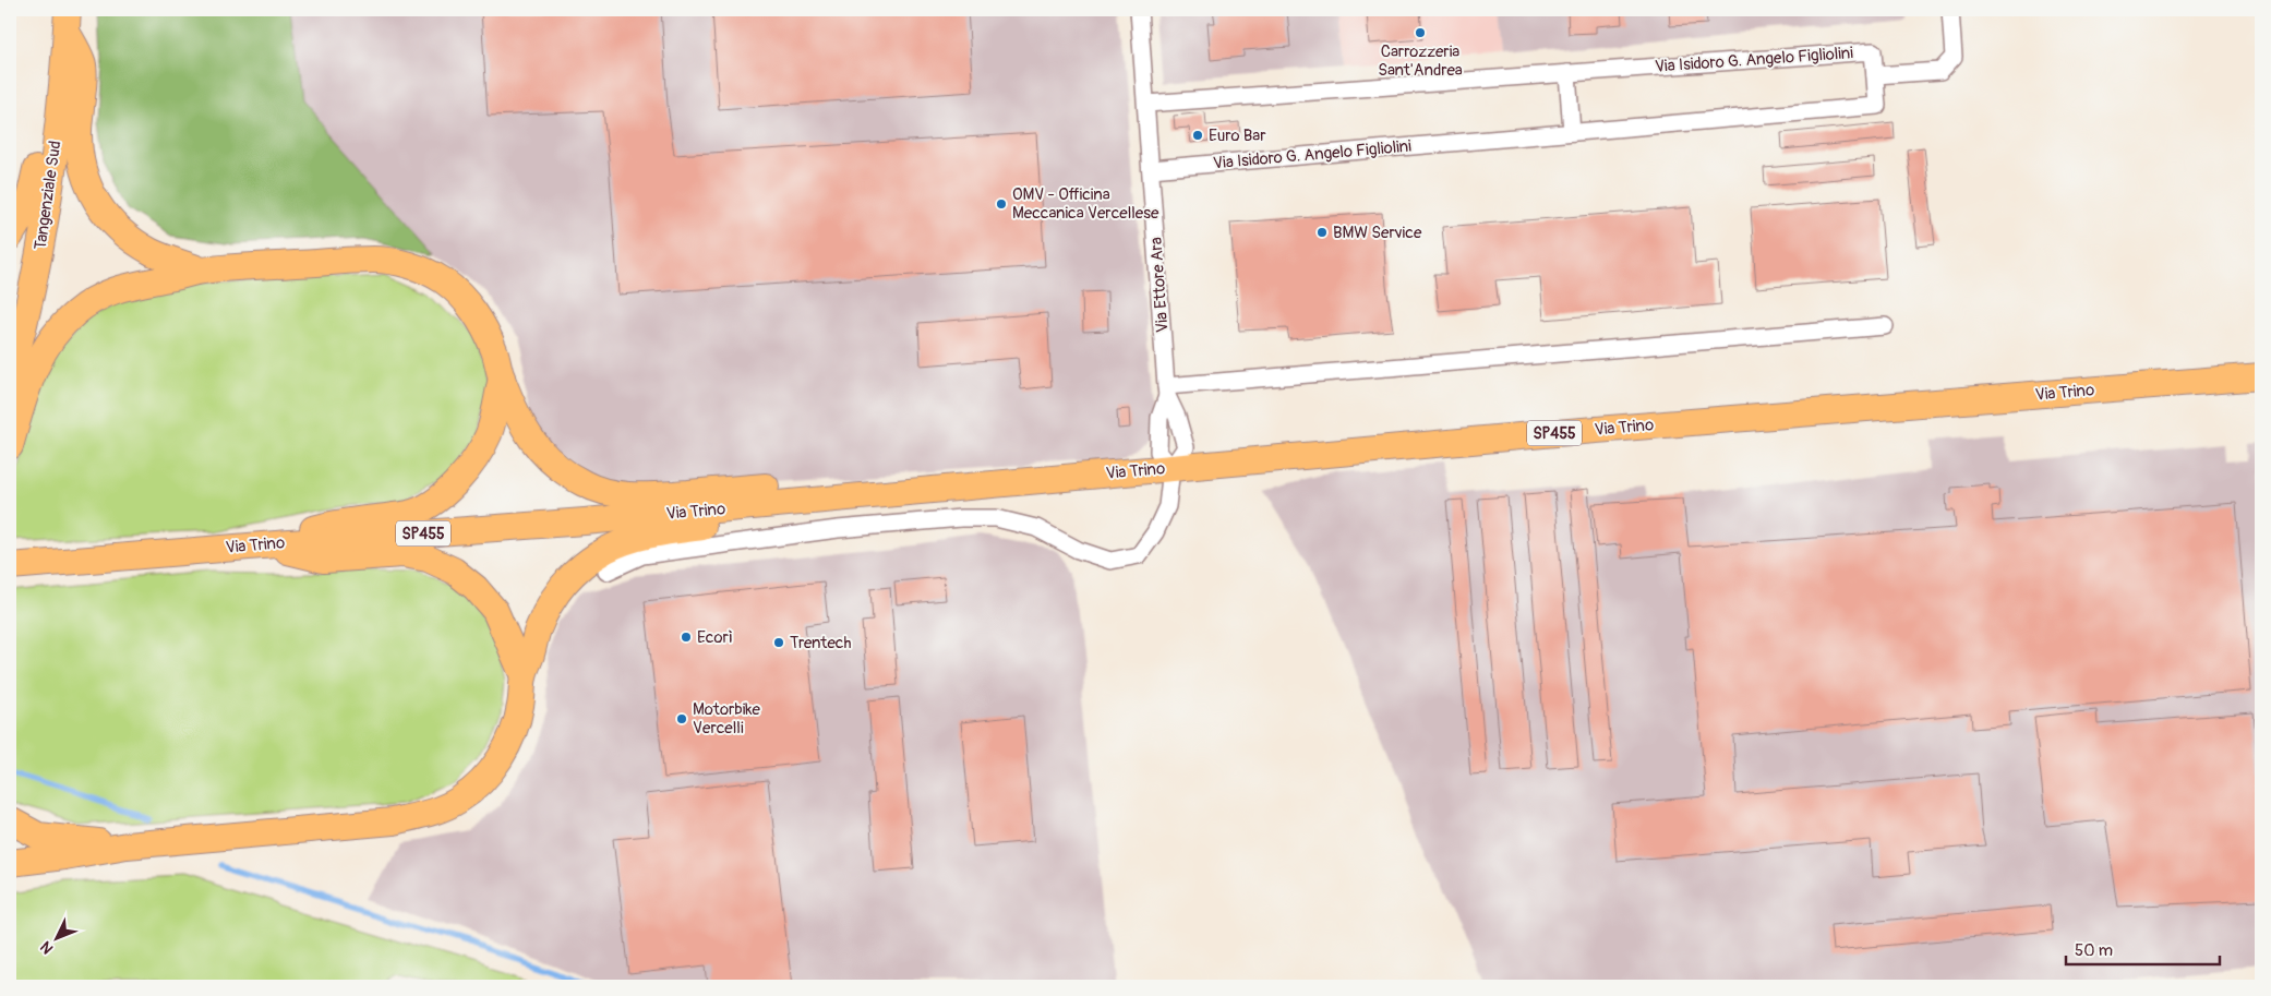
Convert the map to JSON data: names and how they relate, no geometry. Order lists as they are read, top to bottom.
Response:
{
  "streets": {
    "main road": ["Tangenziale Sud", "Via Trino", "SP455"],
    "street": ["Via Isidoro G. Angelo Figliolini", "Via Ettore Ara"]
  },
  "crossings": [
    ["Via Isidoro G. Angelo Figliolini", "Via Ettore Ara"],
    ["Via Ettore Ara", "Via Trino"]
  ],
  "places": [
    "Carrozzeria Sant'Andrea",
    "Euro Bar",
    "OMV - Officina Meccanica Vercellese",
    "BMW Service",
    "Ecorì",
    "Trentech",
    "Motorbike Vercelli"
  ],
  "scale_bar": "50 m",
  "north": "bottom left"
}
